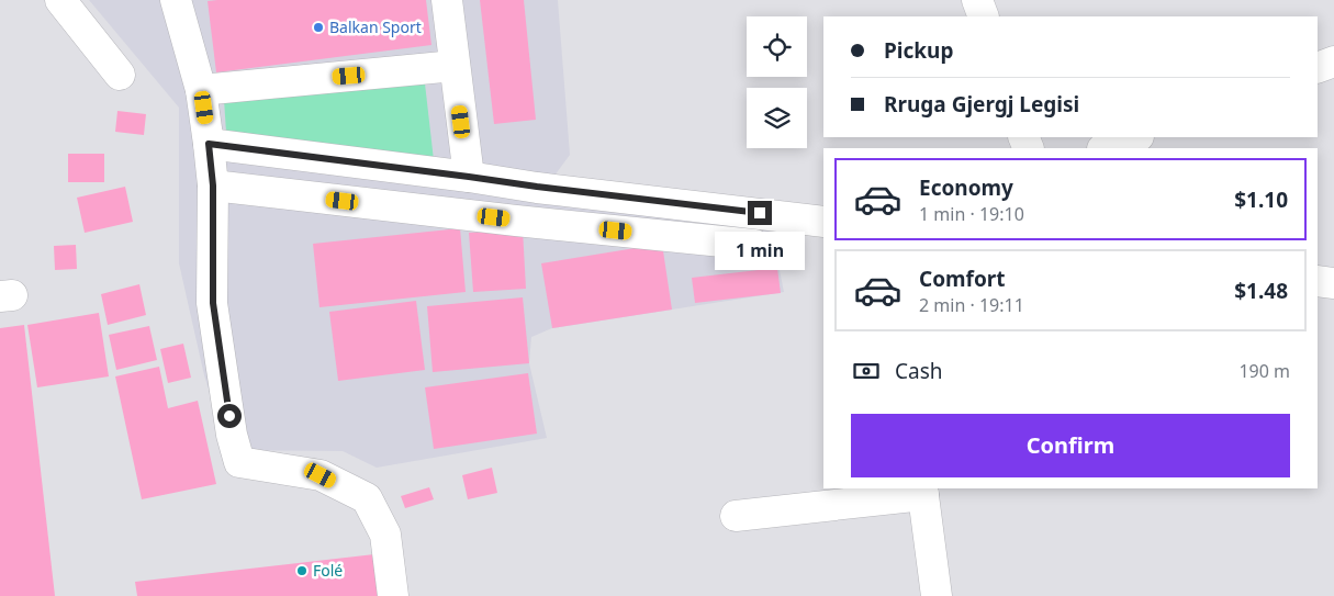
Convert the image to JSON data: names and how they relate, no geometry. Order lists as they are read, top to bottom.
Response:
{
  "places": ["Balkan Sport", "Folé"],
  "page": {
    "banner": ["Pickup", "Rruga Gjergj Legisi"],
    "list": [
      {
        "name": "Economy",
        "note": "1 min · 19:10",
        "value": "$1.10"
      },
      {
        "name": "Comfort",
        "note": "2 min · 19:11",
        "value": "$1.48"
      }
    ],
    "bubble": "1 min",
    "pay": ["Cash", "190 m"],
    "buttons": "Confirm"
  }
}
